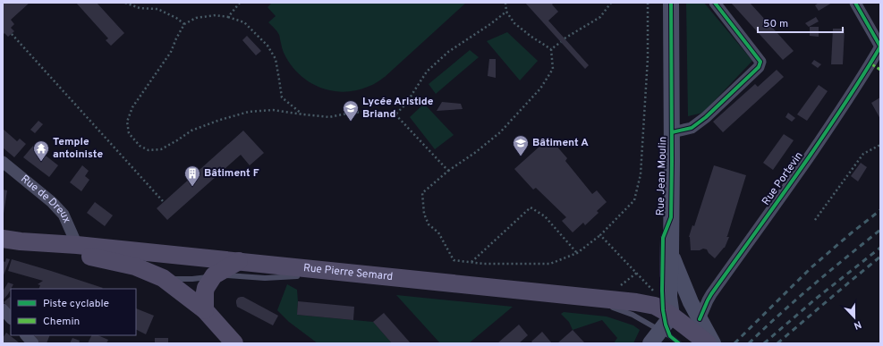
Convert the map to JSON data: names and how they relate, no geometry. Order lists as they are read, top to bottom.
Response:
{
  "streets": {
    "main road": ["Rue Jean Moulin", "Rue Pierre Semard"],
    "street": ["Rue Portevin", "Rue de Dreux"]
  },
  "crossings": [
    ["Rue Jean Moulin", "Rue Portevin"],
    ["Rue Jean Moulin", "Rue Pierre Semard"],
    ["Rue de Dreux", "Rue Pierre Semard"]
  ],
  "places": {
    "school or university": ["Lycée Aristide Briand", "Bâtiment A"],
    "temple": ["Temple antoiniste"],
    "building": ["Bâtiment F"]
  },
  "legend": ["Piste cyclable", "Chemin"],
  "scale_bar": "50 m",
  "north": "bottom"
}
